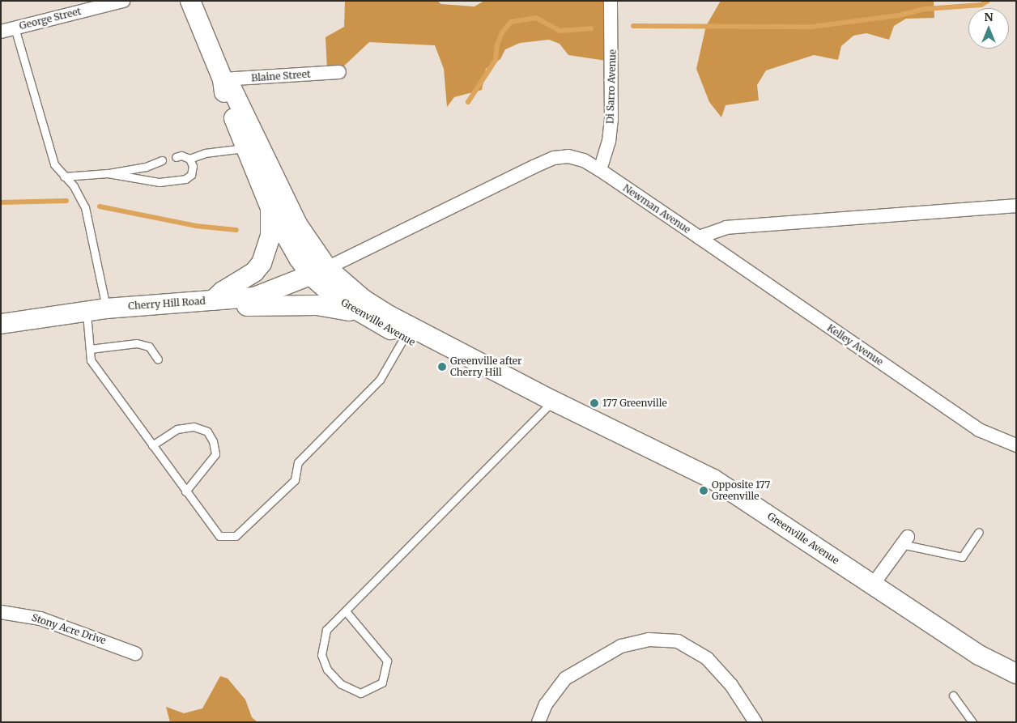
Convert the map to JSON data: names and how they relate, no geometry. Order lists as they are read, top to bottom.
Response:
{
  "streets": {
    "main road": ["Cherry Hill Road", "Greenville Avenue"],
    "street": [
      "George Street",
      "Blaine Street",
      "Di Sarro Avenue",
      "Newman Avenue",
      "Kelley Avenue",
      "Stony Acre Drive"
    ]
  },
  "crossings": [
    ["Blaine Street", "Greenville Avenue"],
    ["Di Sarro Avenue", "Newman Avenue"],
    ["Newman Avenue", "Cherry Hill Road"],
    ["Newman Avenue", "Greenville Avenue"],
    ["Newman Avenue", "Kelley Avenue"],
    ["Cherry Hill Road", "Greenville Avenue"]
  ],
  "places": ["Greenville after Cherry Hill", "177 Greenville", "Opposite 177 Greenville"],
  "north": "top"
}
